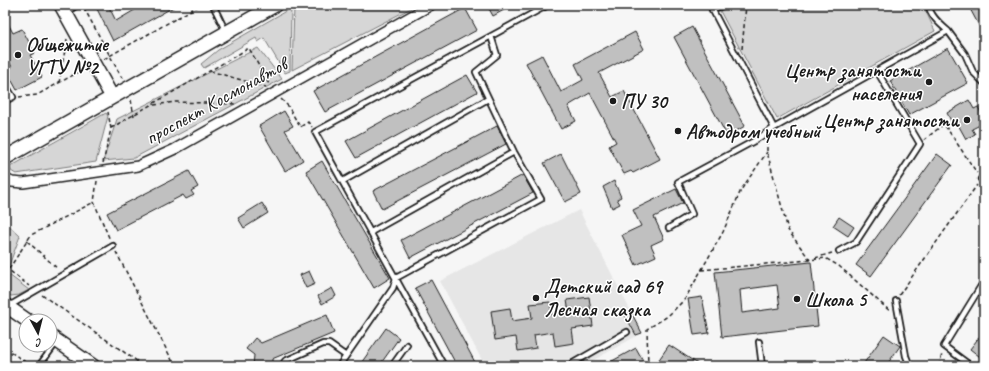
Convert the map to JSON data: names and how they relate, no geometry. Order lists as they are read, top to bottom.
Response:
{
  "streets": {
    "street": ["проспект Космонавтов"]
  },
  "places": [
    "Общежитие УГТУ №2",
    "Центр занятости населения",
    "ПУ 30",
    "Центр занятости",
    "Автодром учебный",
    "Детский сад 69 Лесная сказка",
    "Школа 5"
  ],
  "north": "bottom"
}
